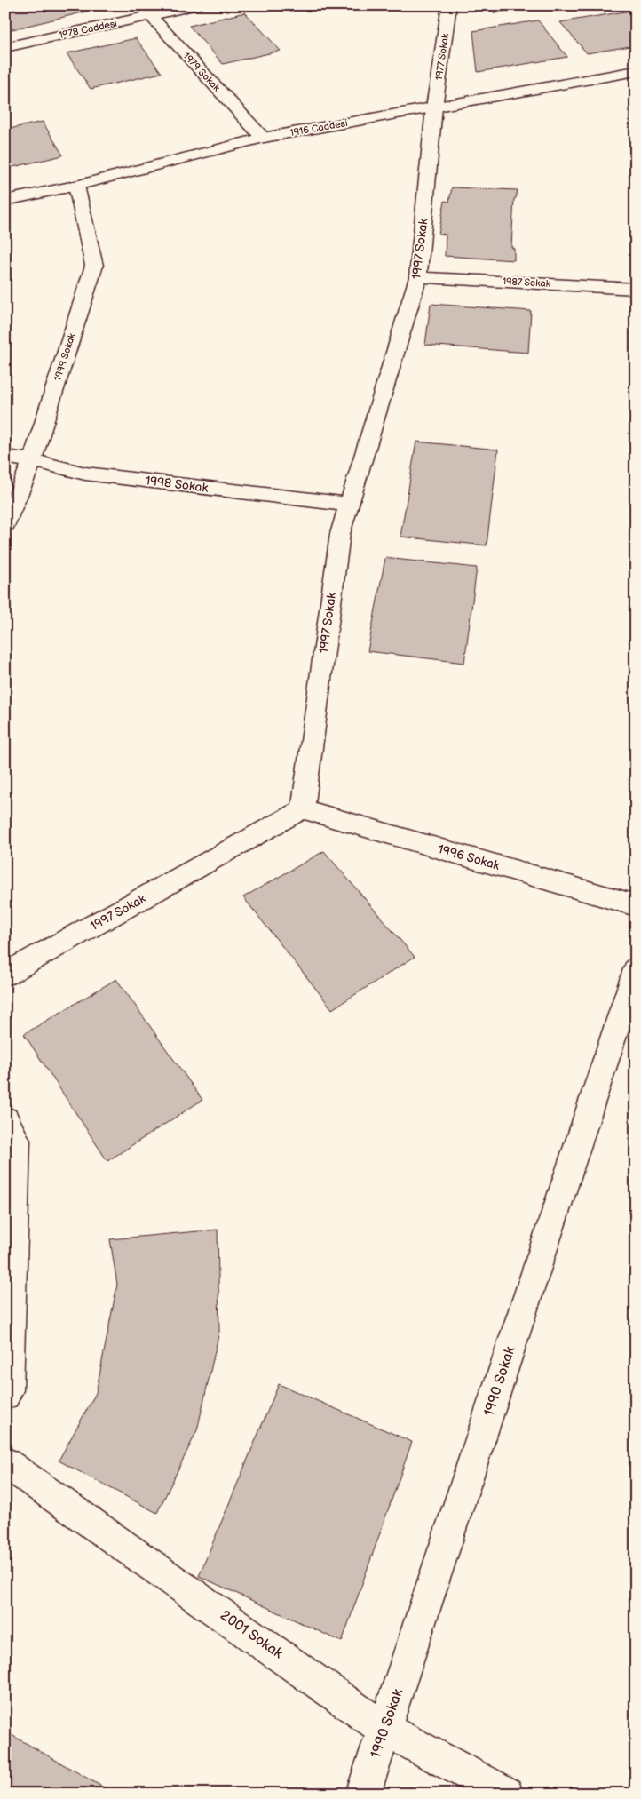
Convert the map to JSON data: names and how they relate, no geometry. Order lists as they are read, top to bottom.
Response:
{
  "streets": {
    "street": [
      "1978 Caddesi",
      "1977 Sokak",
      "1979 Sokak",
      "1916 Caddesi",
      "1997 Sokak",
      "1987 Sokak",
      "1999 Sokak",
      "1998 Sokak",
      "1996 Sokak",
      "1990 Sokak",
      "2001 Sokak"
    ]
  },
  "crossings": [
    ["1978 Caddesi", "1979 Sokak"],
    ["1977 Sokak", "1916 Caddesi"],
    ["1977 Sokak", "1997 Sokak"],
    ["1979 Sokak", "1916 Caddesi"],
    ["1916 Caddesi", "1997 Sokak"],
    ["1916 Caddesi", "1999 Sokak"],
    ["1997 Sokak", "1987 Sokak"],
    ["1997 Sokak", "1998 Sokak"],
    ["1997 Sokak", "1996 Sokak"],
    ["1999 Sokak", "1998 Sokak"],
    ["1990 Sokak", "2001 Sokak"]
  ]
}
